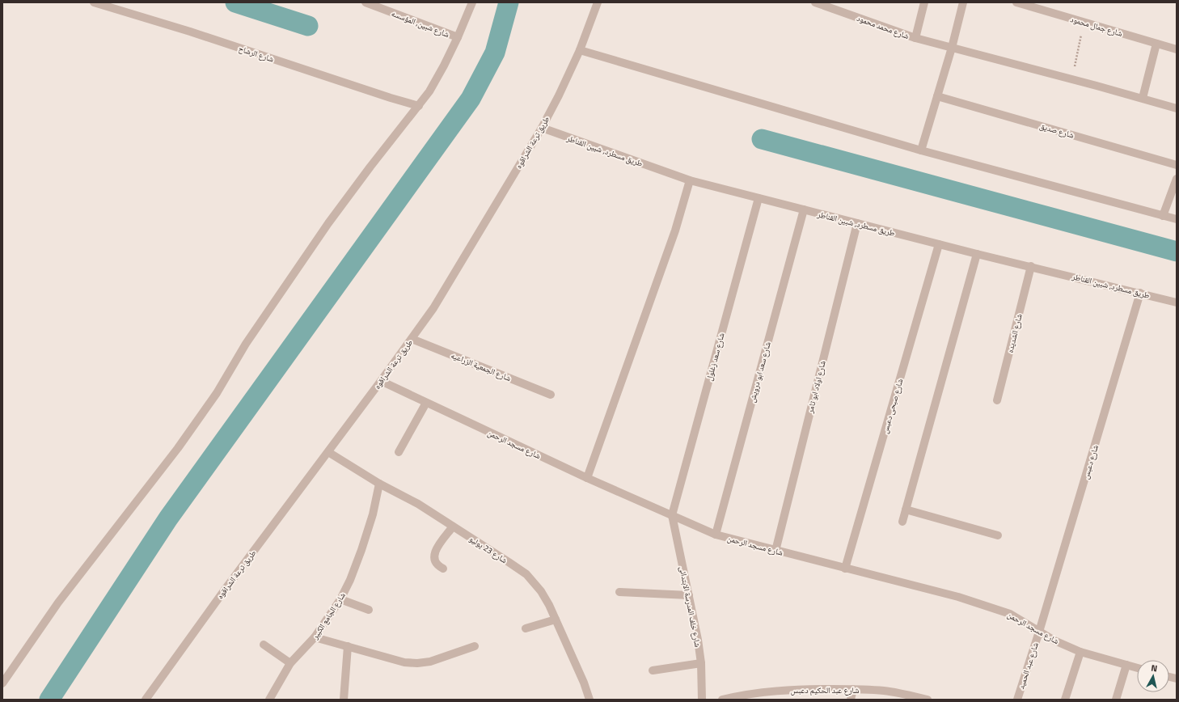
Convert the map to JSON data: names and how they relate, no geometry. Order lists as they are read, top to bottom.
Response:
{
  "streets": {
    "street": [
      "شارع شبين, المؤسسه",
      "شارع جمال محمود",
      "شارع محمد محمود",
      "شارع الرشاح",
      "شارع صديق",
      "طريق ترعة الشراقوه",
      "طريق مسطرد, شبين القناطر",
      "شارع الشديده",
      "شارع سعد زغلول",
      "شارع الجمعية الزراعيه",
      "شارع سعد ابو درويش",
      "شارع اولاد ابو تامر",
      "شارع صبحى دعبس",
      "شارع مسجد الرحمن",
      "شارع دعبس",
      "شارع 23 يوليو",
      "شارع خلف المدرسة الابتدائى",
      "شارع الجامع الكبير",
      "شارع عبد الحميد",
      "شارع عبد الحكيم دعبس"
    ]
  },
  "crossings": [
    ["طريق ترعة الشراقوه", "طريق مسطرد, شبين القناطر"],
    ["طريق ترعة الشراقوه", "شارع الجمعية الزراعيه"],
    ["طريق ترعة الشراقوه", "شارع مسجد الرحمن"],
    ["طريق ترعة الشراقوه", "شارع 23 يوليو"],
    ["طريق مسطرد, شبين القناطر", "شارع الشديده"],
    ["طريق مسطرد, شبين القناطر", "شارع سعد زغلول"],
    ["طريق مسطرد, شبين القناطر", "شارع سعد ابو درويش"],
    ["طريق مسطرد, شبين القناطر", "شارع اولاد ابو تامر"],
    ["طريق مسطرد, شبين القناطر", "شارع صبحى دعبس"],
    ["طريق مسطرد, شبين القناطر", "شارع دعبس"],
    ["شارع سعد زغلول", "شارع مسجد الرحمن"],
    ["شارع سعد زغلول", "شارع خلف المدرسة الابتدائى"],
    ["شارع سعد ابو درويش", "شارع مسجد الرحمن"],
    ["شارع اولاد ابو تامر", "شارع مسجد الرحمن"],
    ["شارع صبحى دعبس", "شارع مسجد الرحمن"],
    ["شارع مسجد الرحمن", "شارع دعبس"],
    ["شارع مسجد الرحمن", "شارع خلف المدرسة الابتدائى"],
    ["شارع مسجد الرحمن", "شارع عبد الحميد"],
    ["شارع دعبس", "شارع عبد الحميد"],
    ["شارع 23 يوليو", "شارع الجامع الكبير"]
  ],
  "north": "top"
}
